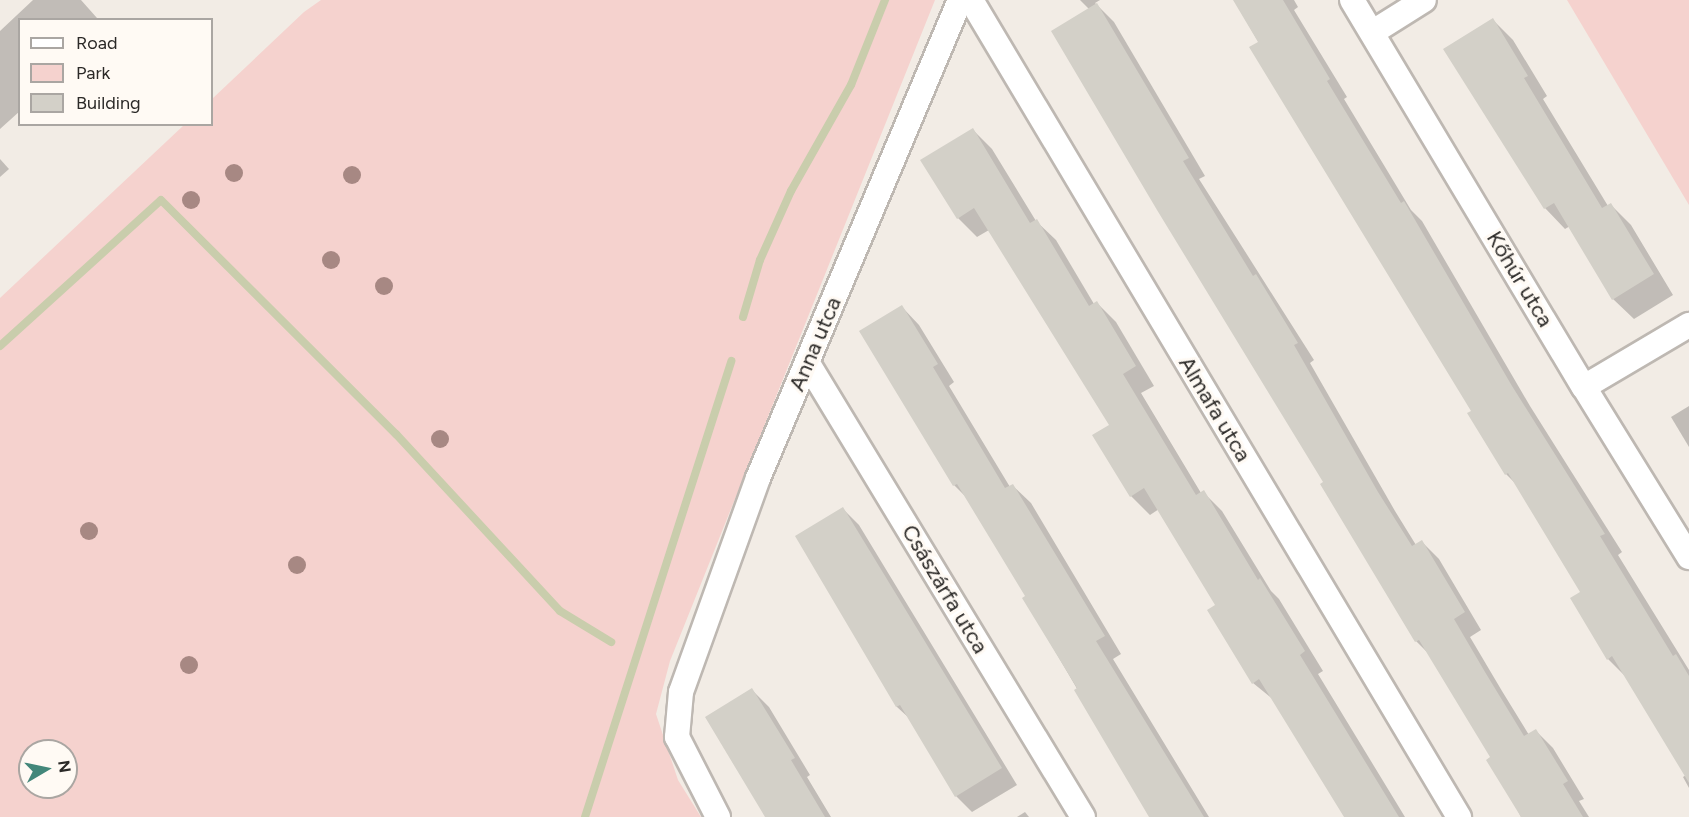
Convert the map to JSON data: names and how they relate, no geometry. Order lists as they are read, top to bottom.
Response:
{
  "streets": {
    "street": [
      "Kőhúr utca",
      "Anna utca",
      "Almafa utca",
      "Császárfa utca"
    ]
  },
  "crossings": [
    ["Anna utca", "Császárfa utca"]
  ],
  "legend": ["Road", "Park", "Building"],
  "north": "right"
}
